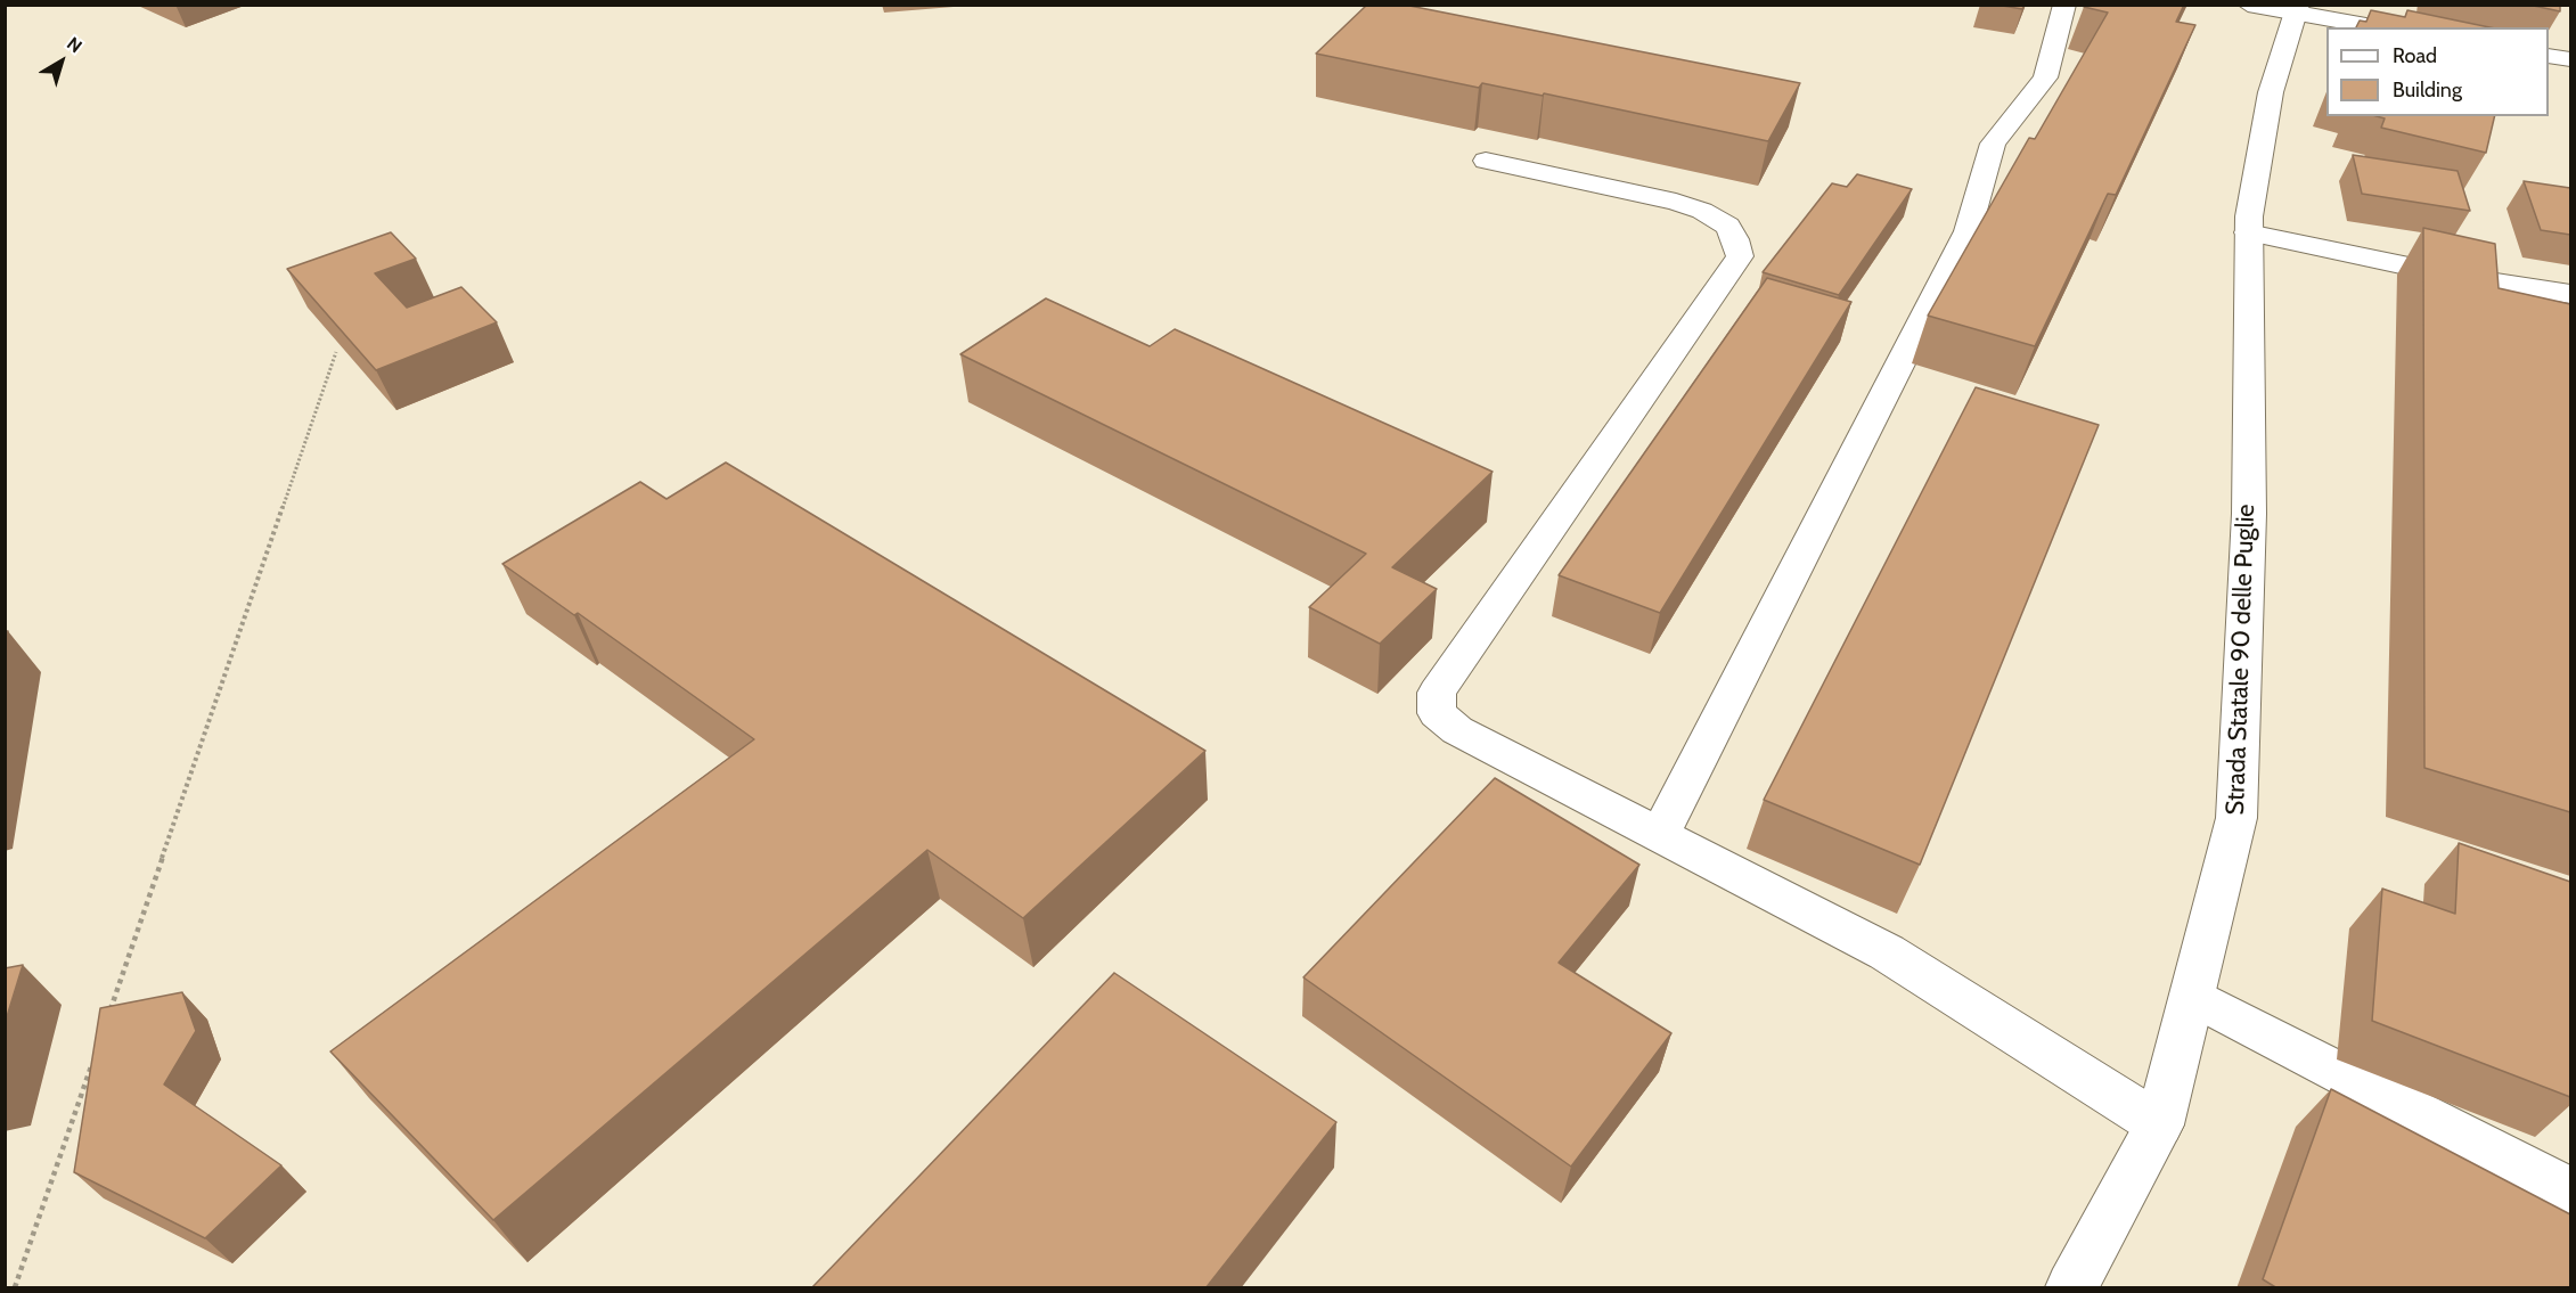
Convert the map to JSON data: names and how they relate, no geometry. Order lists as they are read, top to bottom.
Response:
{
  "streets": {
    "street": ["Strada Statale 90 delle Puglie"]
  },
  "legend": ["Road", "Building"],
  "north": "top right"
}
